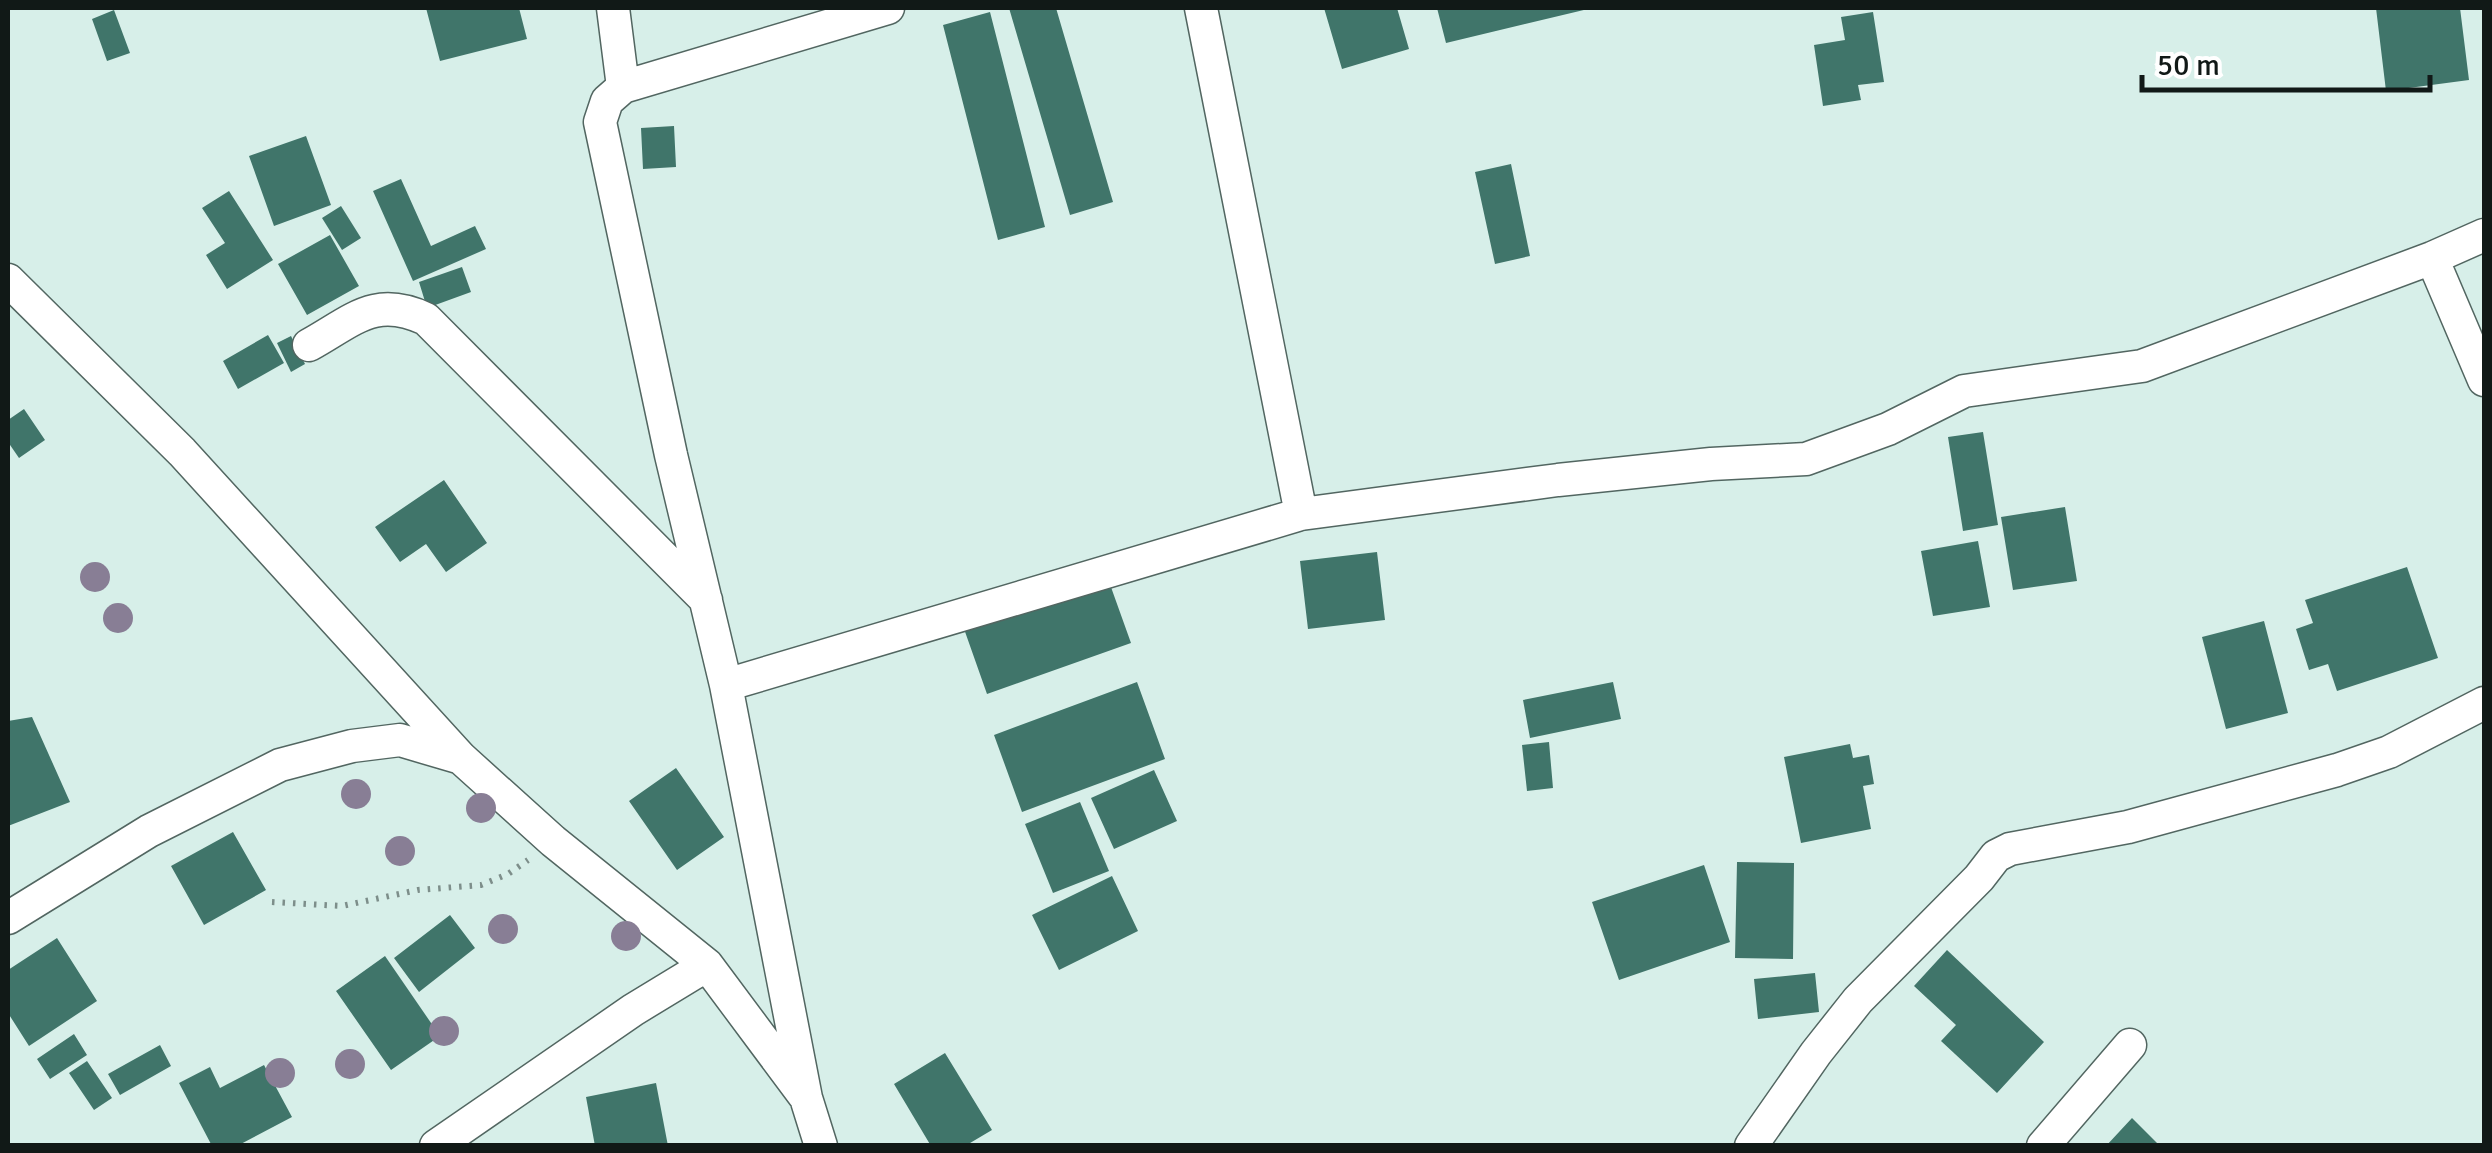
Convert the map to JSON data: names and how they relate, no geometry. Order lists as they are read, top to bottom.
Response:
{
  "scale_bar": "50 m"
}
